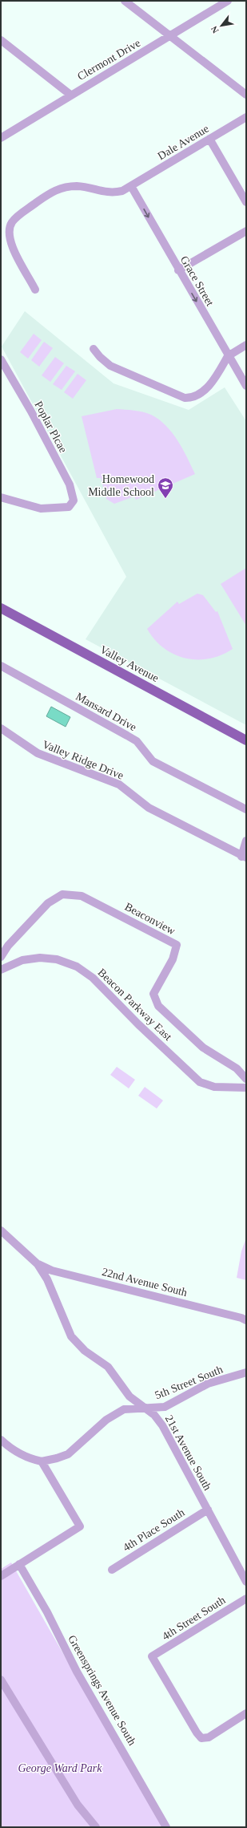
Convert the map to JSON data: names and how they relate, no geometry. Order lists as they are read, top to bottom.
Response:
{
  "streets": {
    "main road": ["Valley Avenue"],
    "street": [
      "Clermont Drive",
      "Dale Avenue",
      "Grace Street",
      "Poplar Plcae",
      "Mansard Drive",
      "Valley Ridge Drive",
      "Beaconview",
      "Beacon Parkway East",
      "22nd Avenue South",
      "5th Street South",
      "21st Avenue South",
      "4th Place South",
      "4th Street South",
      "Greensprings Avenue South"
    ]
  },
  "crossings": [
    ["Dale Avenue", "Grace Street"],
    ["22nd Avenue South", "21st Avenue South"],
    ["5th Street South", "21st Avenue South"],
    ["21st Avenue South", "4th Place South"]
  ],
  "one_way": ["Grace Street"],
  "parks": ["George Ward Park"],
  "places": {
    "school or university": ["Homewood Middle School"]
  },
  "north": "bottom left"
}
